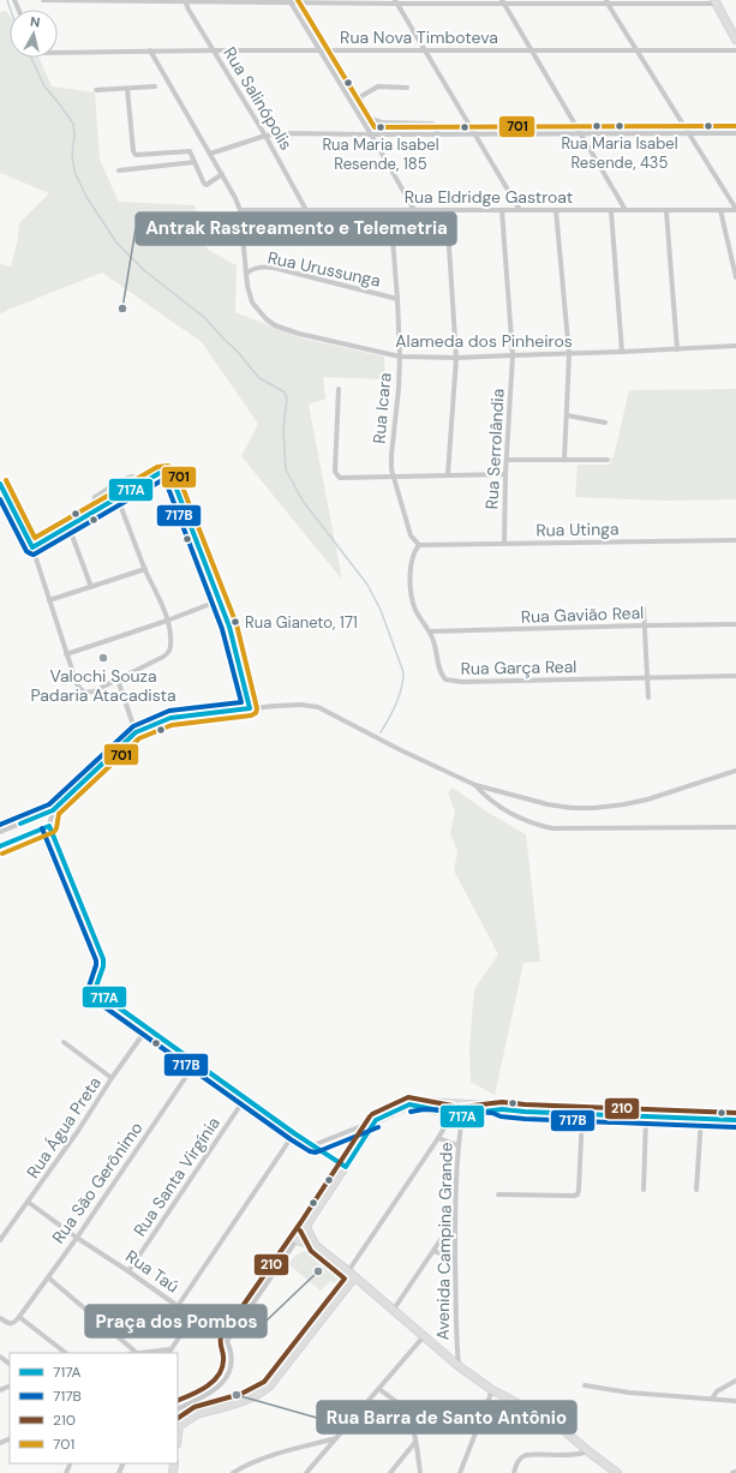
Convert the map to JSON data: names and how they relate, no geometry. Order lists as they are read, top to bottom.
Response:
{
  "streets": {
    "street": [
      "Rua Nova Timboteva",
      "Rua Salinópolis",
      "Rua Eldridge Gastroat",
      "Rua Urussunga",
      "Alameda dos Pinheiros",
      "Rua Icara",
      "Rua Serrolândia",
      "Rua Utinga",
      "Rua Gavião Real",
      "Rua Garça Real",
      "Rua Água Preta",
      "Rua Santa Virgínia",
      "Rua São Gerônimo",
      "Avenida Campina Grande",
      "Rua Taú"
    ]
  },
  "crossings": [
    ["Rua Nova Timboteva", "Rua Salinópolis"],
    ["Rua Nova Timboteva", "Alameda dos Pinheiros"],
    ["Rua Salinópolis", "Rua Eldridge Gastroat"],
    ["Rua Eldridge Gastroat", "Alameda dos Pinheiros"],
    ["Rua Eldridge Gastroat", "Rua Icara"],
    ["Rua Eldridge Gastroat", "Rua Serrolândia"],
    ["Rua Urussunga", "Alameda dos Pinheiros"],
    ["Rua Urussunga", "Rua Icara"],
    ["Alameda dos Pinheiros", "Rua Icara"],
    ["Alameda dos Pinheiros", "Rua Serrolândia"],
    ["Rua Icara", "Rua Utinga"],
    ["Rua Icara", "Rua Garça Real"],
    ["Rua Serrolândia", "Rua Utinga"],
    ["Rua Utinga", "Rua Garça Real"],
    ["Rua Gavião Real", "Rua Garça Real"],
    ["Rua Água Preta", "Rua Taú"],
    ["Rua Santa Virgínia", "Rua Taú"],
    ["Rua São Gerônimo", "Rua Taú"]
  ],
  "places": [
    "Rua Maria Isabel Resende, 435",
    "Rua Maria Isabel Resende, 185",
    "Antrak Rastreamento e Telemetria",
    "Rua Gianeto, 171",
    "Valochi Souza Padaria Atacadista",
    "Praça dos Pombos",
    "Rua Barra de Santo Antônio"
  ],
  "lines": [
    "transit line 701",
    "transit line 717A",
    "transit line 717B",
    "transit line 210"
  ],
  "legend": [
    "717A",
    "717B",
    "210",
    "701"
  ],
  "north": "top"
}
